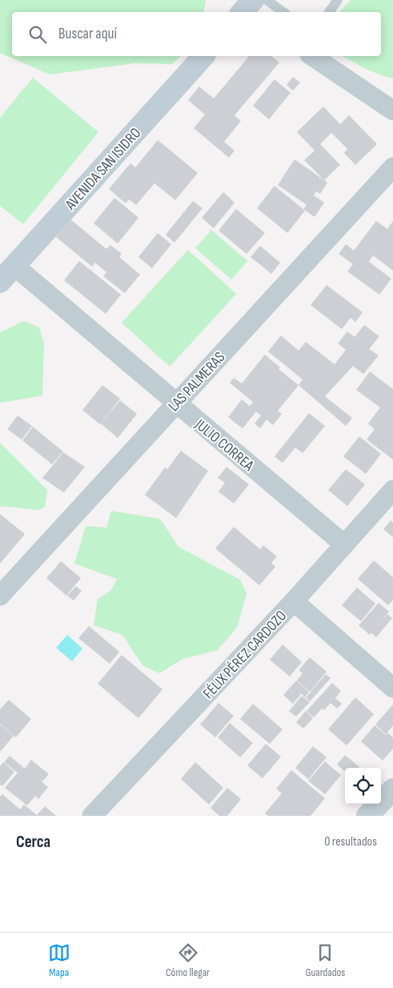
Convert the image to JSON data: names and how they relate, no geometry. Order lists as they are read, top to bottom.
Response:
{
  "streets": {
    "main road": ["AVENIDA SAN ISIDRO"],
    "street": ["LAS PALMERAS", "JULIO CORREA", "FÉLIX PÉREZ CARDOZO"]
  },
  "crossings": [
    ["AVENIDA SAN ISIDRO", "JULIO CORREA"],
    ["LAS PALMERAS", "JULIO CORREA"],
    ["JULIO CORREA", "FÉLIX PÉREZ CARDOZO"]
  ],
  "page": {
    "search": "Buscar aquí",
    "heading": ["Cerca", "0 resultados"],
    "nav": ["Mapa", "Cómo llegar", "Guardados"]
  }
}
